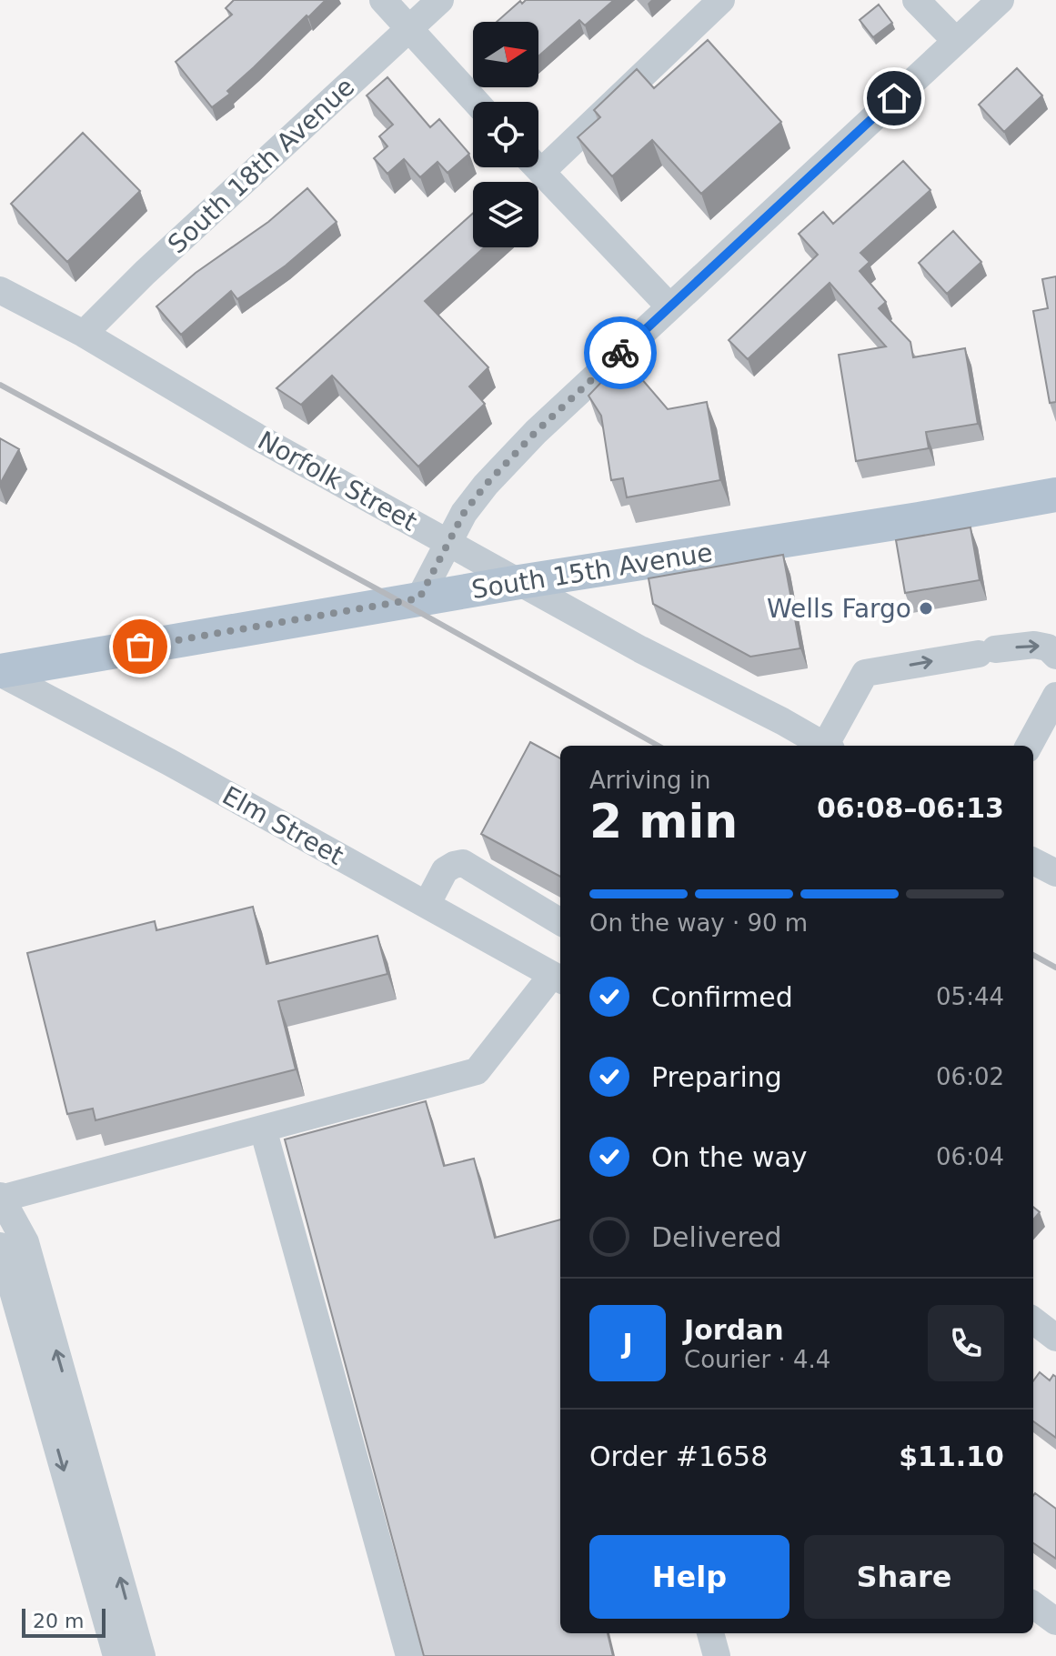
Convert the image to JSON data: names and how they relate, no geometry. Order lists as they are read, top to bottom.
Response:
{
  "streets": {
    "main road": ["South 15th Avenue"],
    "street": ["South 18th Avenue", "Norfolk Street", "Elm Street"]
  },
  "crossings": [
    ["South 18th Avenue", "Norfolk Street"],
    ["Norfolk Street", "South 15th Avenue"],
    ["South 15th Avenue", "Elm Street"]
  ],
  "places": ["Wells Fargo"],
  "scale_bar": "20 m",
  "north": "right",
  "page": {
    "heading": ["2 min", "Arriving in", "06:08–06:13"],
    "panel": [
      "Jordan",
      "Courier · 4.4",
      "Order #1658",
      "$11.10"
    ],
    "bar": "On the way · 90 m",
    "list": [
      ["Confirmed", "05:44"],
      ["Preparing", "06:02"],
      ["On the way", "06:04"],
      "Delivered"
    ],
    "round": "J",
    "buttons": ["Help", "Share"],
    "scale": "20 m"
  }
}
